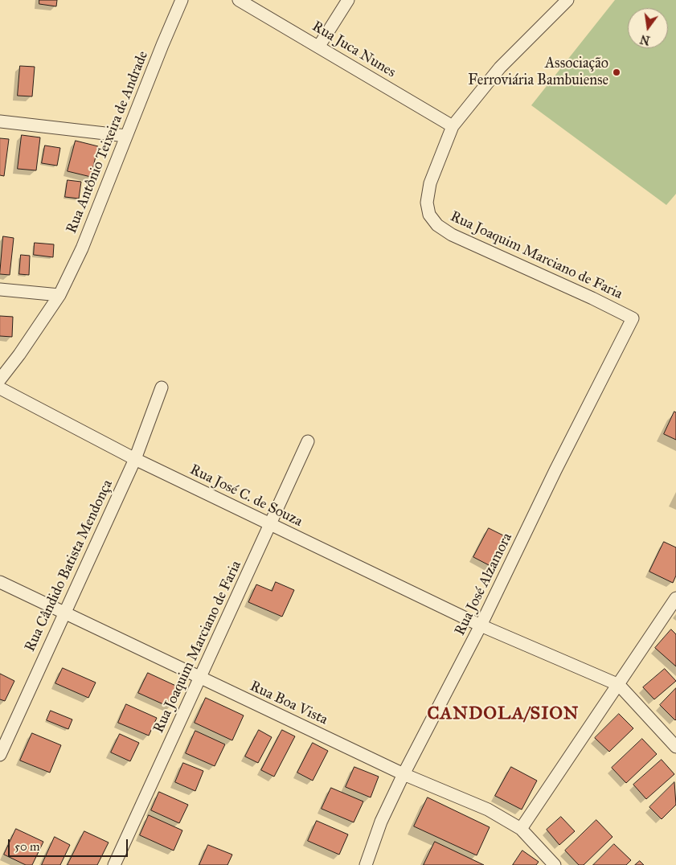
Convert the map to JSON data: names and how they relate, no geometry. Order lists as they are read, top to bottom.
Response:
{
  "streets": {
    "street": [
      "Rua Juca Nunes",
      "Rua Antônio Teixeira de Andrade",
      "Rua Joaquim Marciano de Faria",
      "Rua José C. de Souza",
      "Rua Cândido Batista Mendonça",
      "Rua José Alzamora",
      "Rua Boa Vista"
    ]
  },
  "crossings": [
    ["Rua Juca Nunes", "Rua Joaquim Marciano de Faria"],
    ["Rua Joaquim Marciano de Faria", "Rua José C. de Souza"],
    ["Rua Joaquim Marciano de Faria", "Rua José Alzamora"],
    ["Rua Joaquim Marciano de Faria", "Rua Boa Vista"],
    ["Rua José C. de Souza", "Rua Cândido Batista Mendonça"],
    ["Rua José C. de Souza", "Rua José Alzamora"],
    ["Rua Cândido Batista Mendonça", "Rua Boa Vista"],
    ["Rua José Alzamora", "Rua Boa Vista"]
  ],
  "districts": ["CANDOLA/SION"],
  "places": ["Associação Ferroviária Bambuiense"],
  "scale_bar": "50 m",
  "north": "bottom"
}
